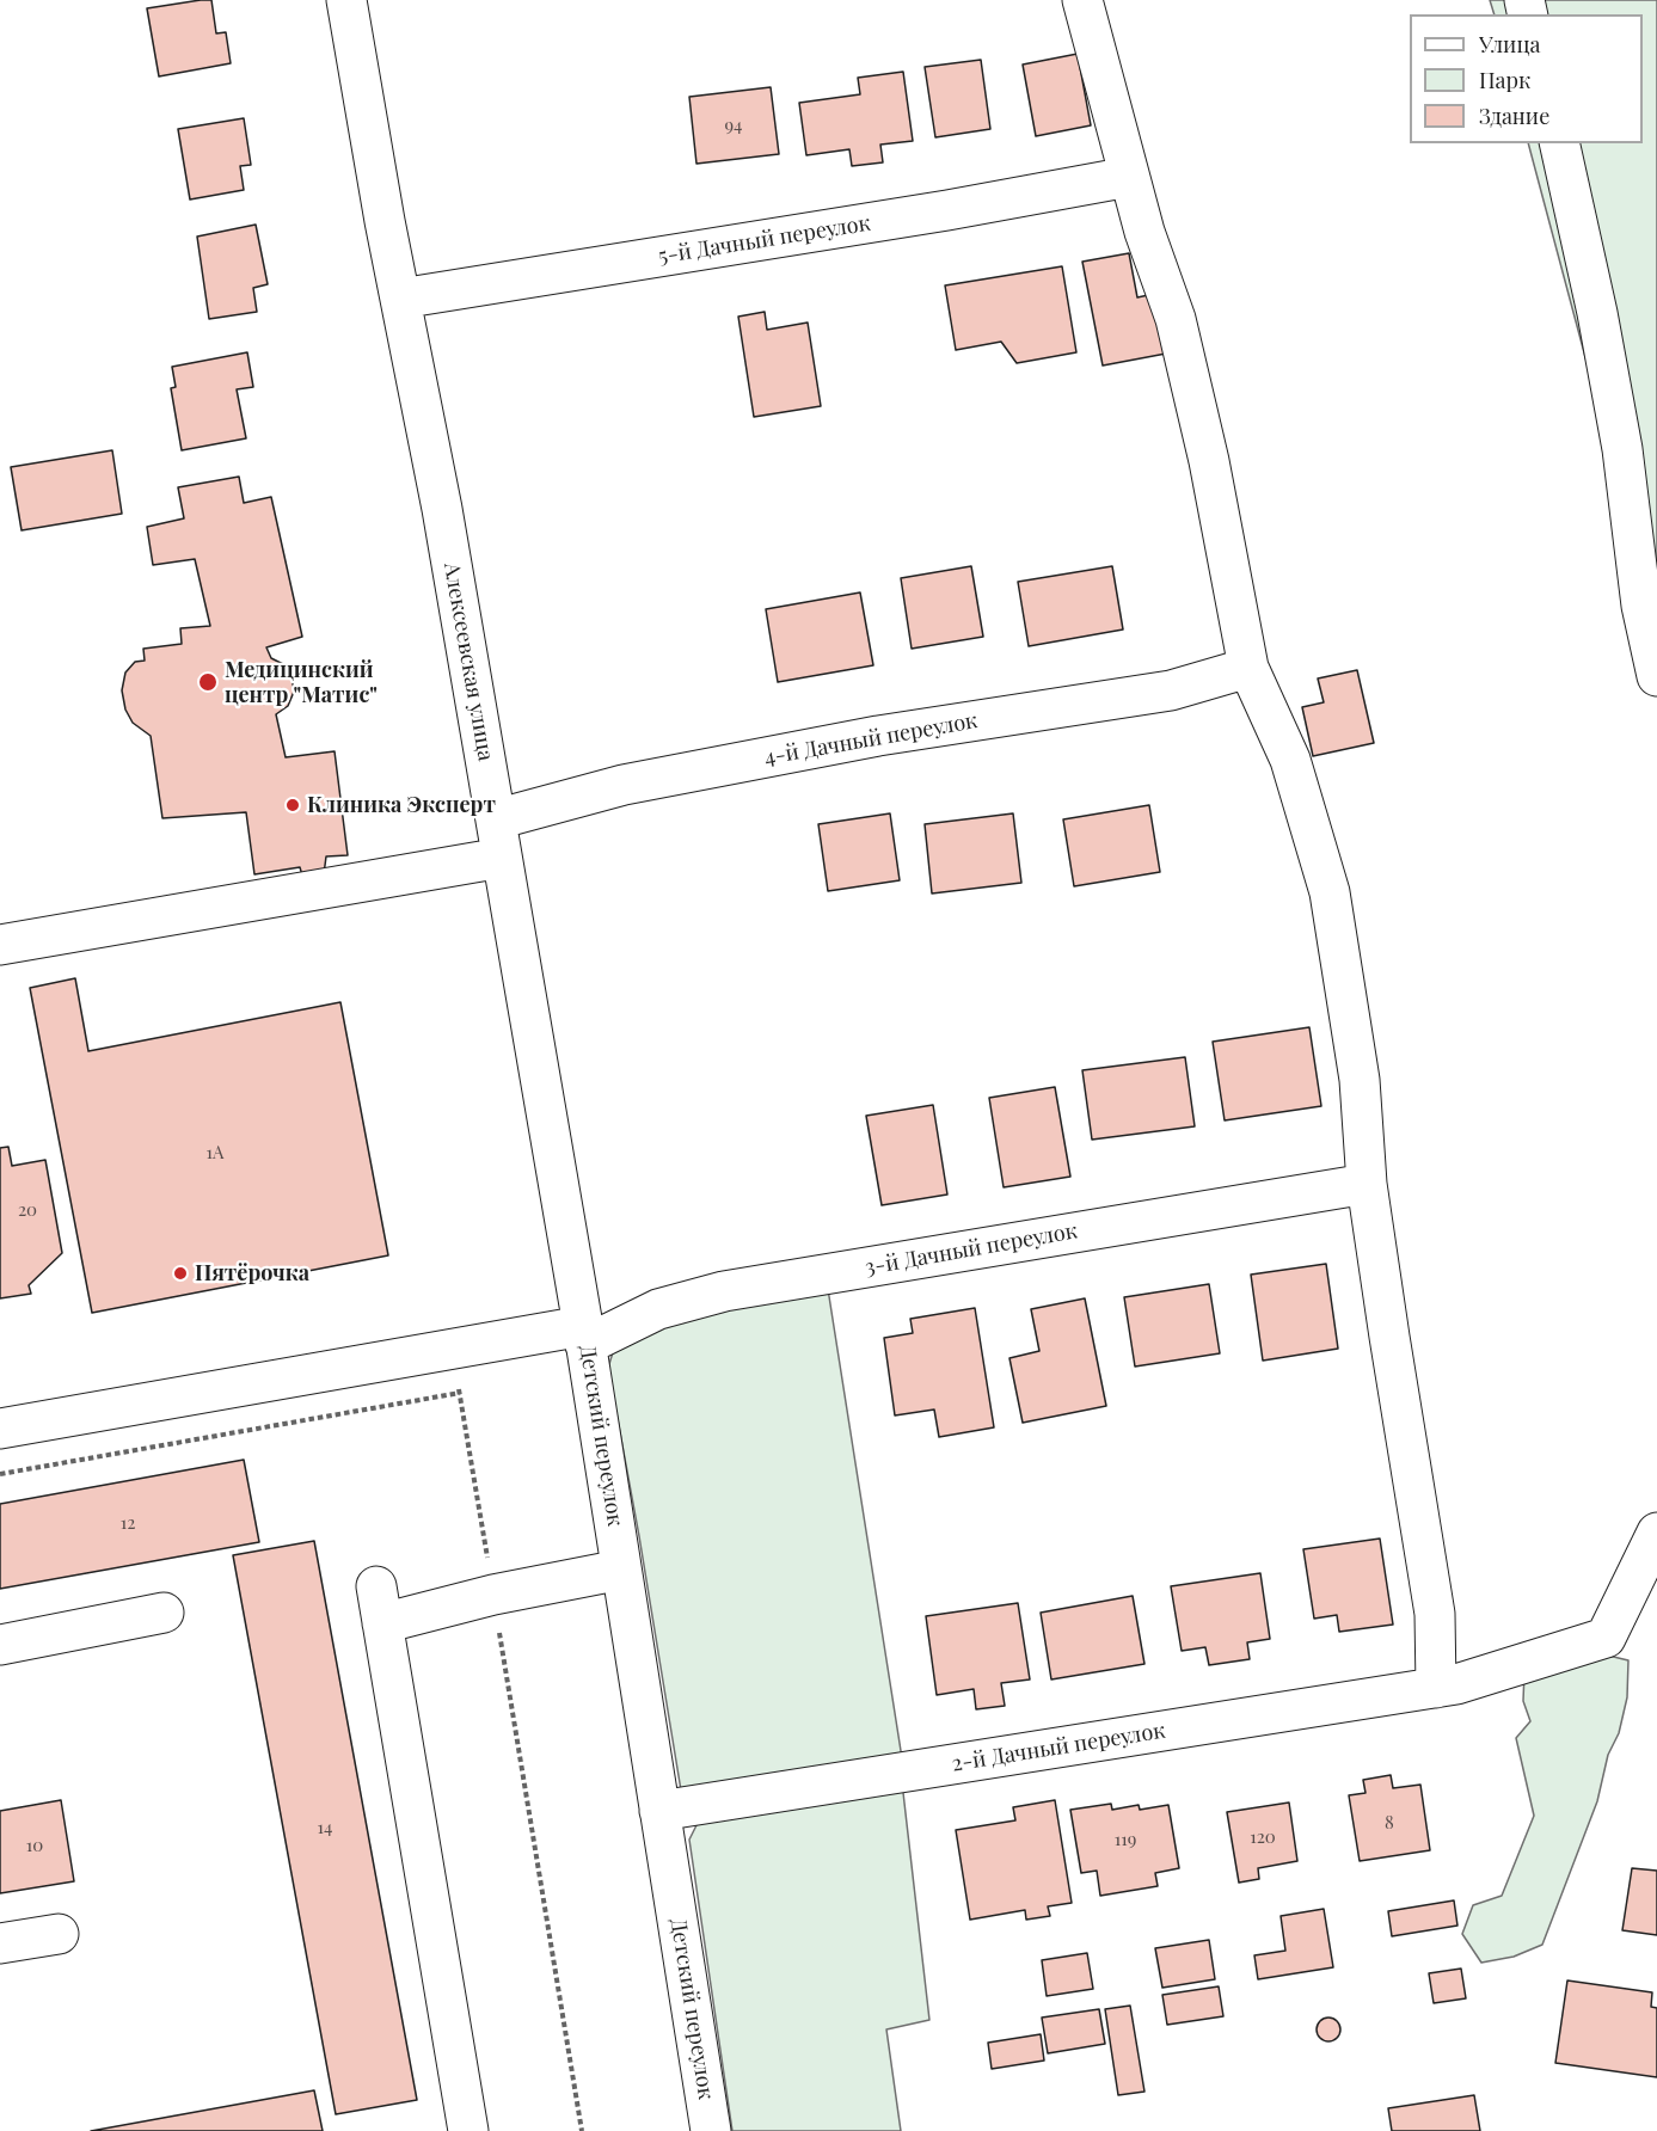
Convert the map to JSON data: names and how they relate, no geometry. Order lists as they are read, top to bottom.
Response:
{
  "streets": {
    "street": [
      "5-й Дачный переулок",
      "Алексеевская улица",
      "4-й Дачный переулок",
      "3-й Дачный переулок",
      "Детский переулок",
      "2-й Дачный переулок"
    ]
  },
  "crossings": [
    ["5-й Дачный переулок", "Алексеевская улица"],
    ["Алексеевская улица", "4-й Дачный переулок"],
    ["Алексеевская улица", "3-й Дачный переулок"],
    ["Алексеевская улица", "Детский переулок"],
    ["3-й Дачный переулок", "Детский переулок"],
    ["Детский переулок", "2-й Дачный переулок"]
  ],
  "places": ["Медицинский центр \"Матис\"", "Клиника Эксперт", "Пятёрочка"],
  "house_numbers": [
    "94",
    "1А",
    "20",
    "12",
    "8",
    "14",
    "120",
    "119",
    "10"
  ],
  "legend": ["Улица", "Парк", "Здание"]
}
